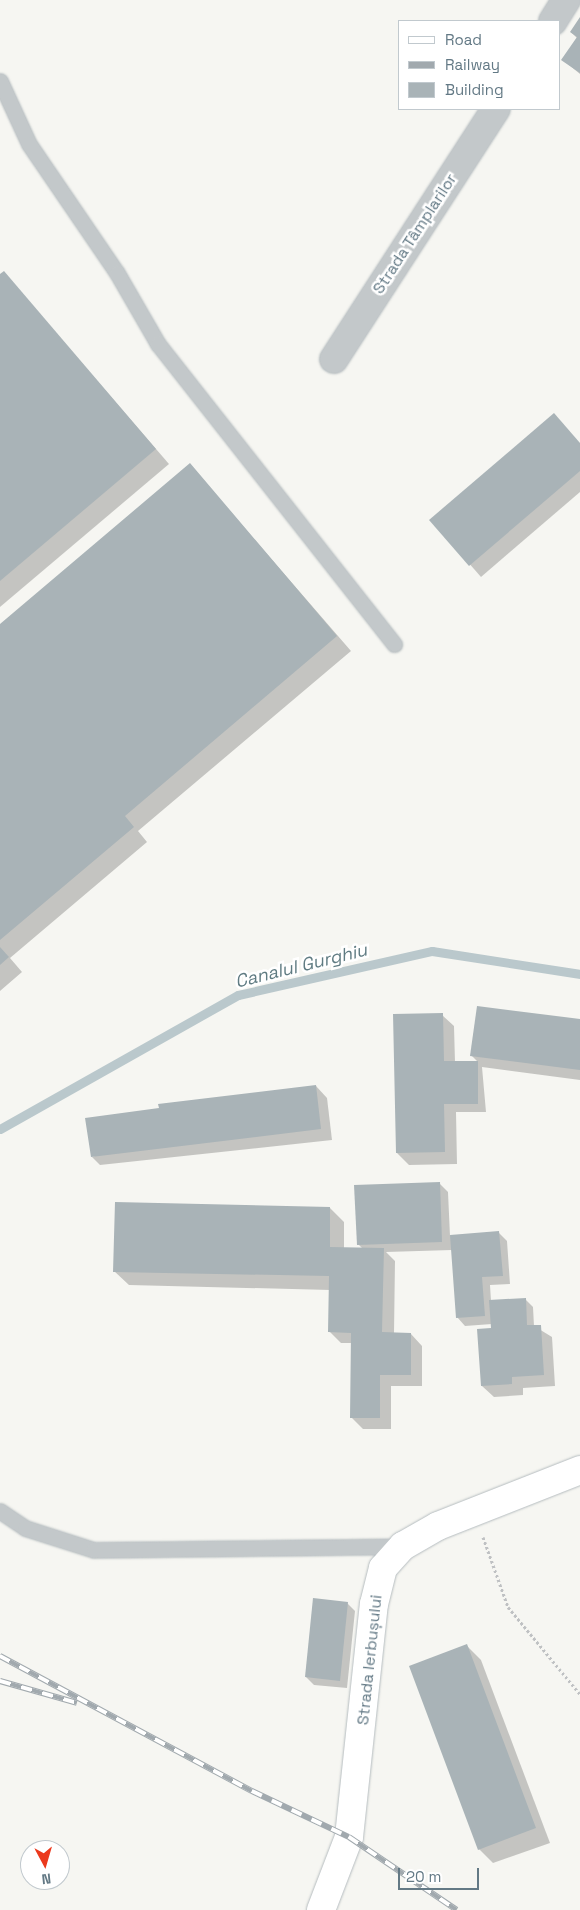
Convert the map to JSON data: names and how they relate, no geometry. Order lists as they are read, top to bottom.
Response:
{
  "streets": {
    "main road": ["Strada Ierbușului"],
    "street": ["Strada Tâmplarilor"]
  },
  "water": ["Canalul Gurghiu"],
  "legend": ["Road", "Railway", "Building"],
  "scale_bar": "20 m",
  "north": "bottom"
}
